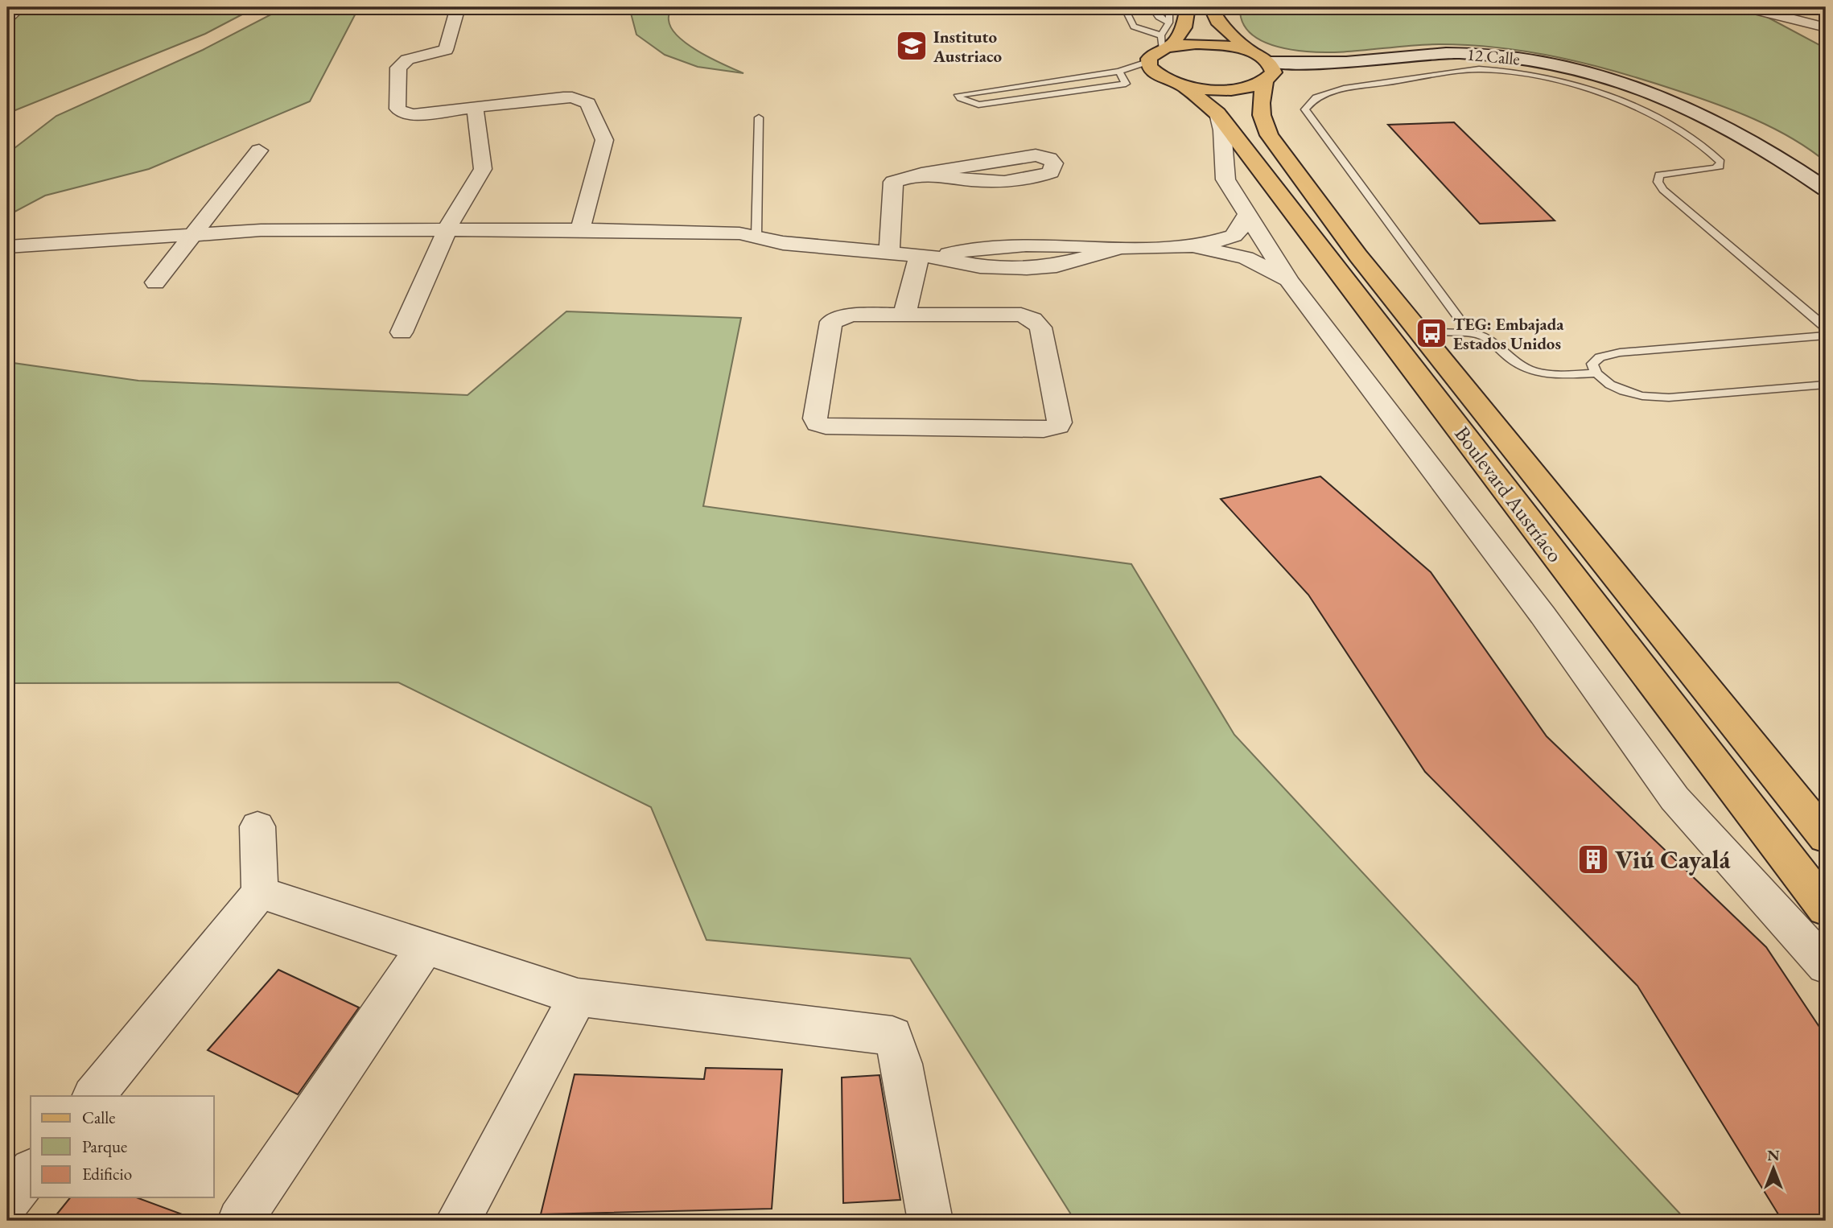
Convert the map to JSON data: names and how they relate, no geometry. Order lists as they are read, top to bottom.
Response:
{
  "streets": {
    "main road": ["Boulevard Austríaco"],
    "street": ["12 Calle"]
  },
  "crossings": [
    ["12 Calle", "Boulevard Austríaco"]
  ],
  "places": {
    "school or university": ["Instituto Austriaco"],
    "bus stop": ["TEG: Embajada Estados Unidos"],
    "building": ["Viú Cayalá"]
  },
  "legend": ["Calle", "Parque", "Edificio"],
  "north": "top"
}
